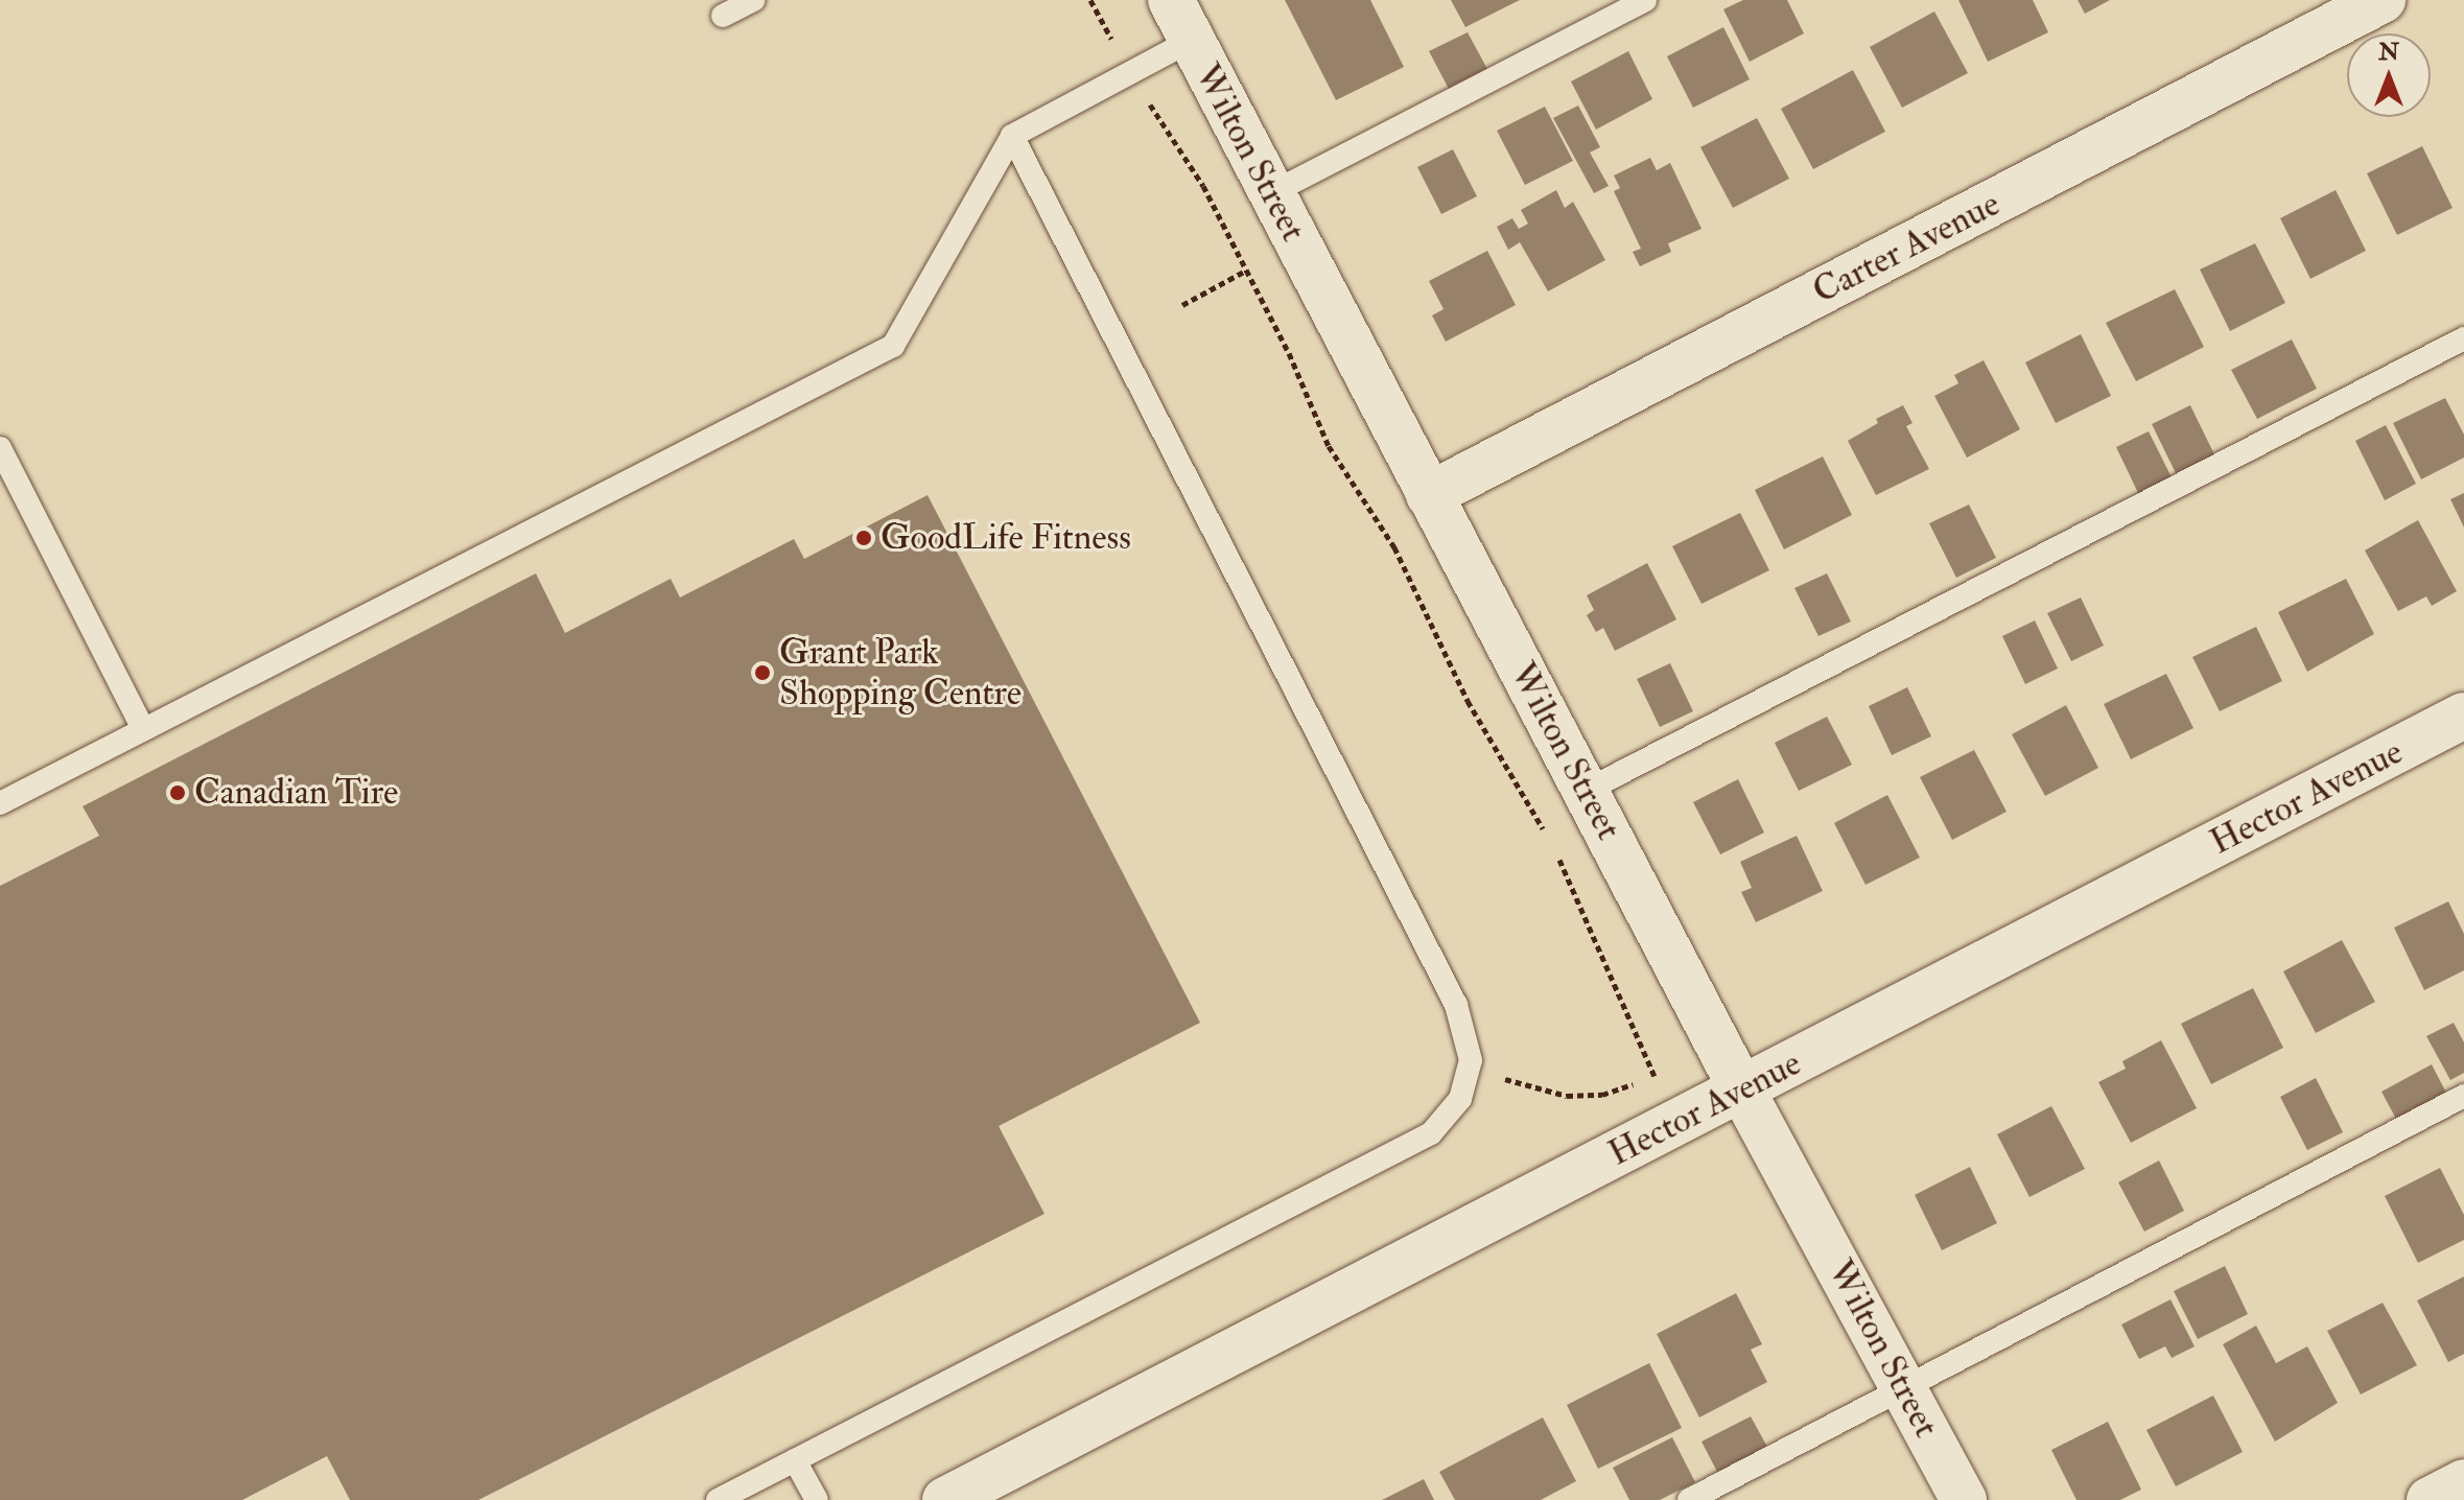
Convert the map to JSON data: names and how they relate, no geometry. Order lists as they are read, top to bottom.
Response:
{
  "streets": {
    "street": ["Wilton Street", "Carter Avenue", "Hector Avenue"]
  },
  "crossings": [
    ["Wilton Street", "Carter Avenue"],
    ["Wilton Street", "Hector Avenue"]
  ],
  "places": ["GoodLife Fitness", "Grant Park Shopping Centre", "Canadian Tire"],
  "north": "top"
}
